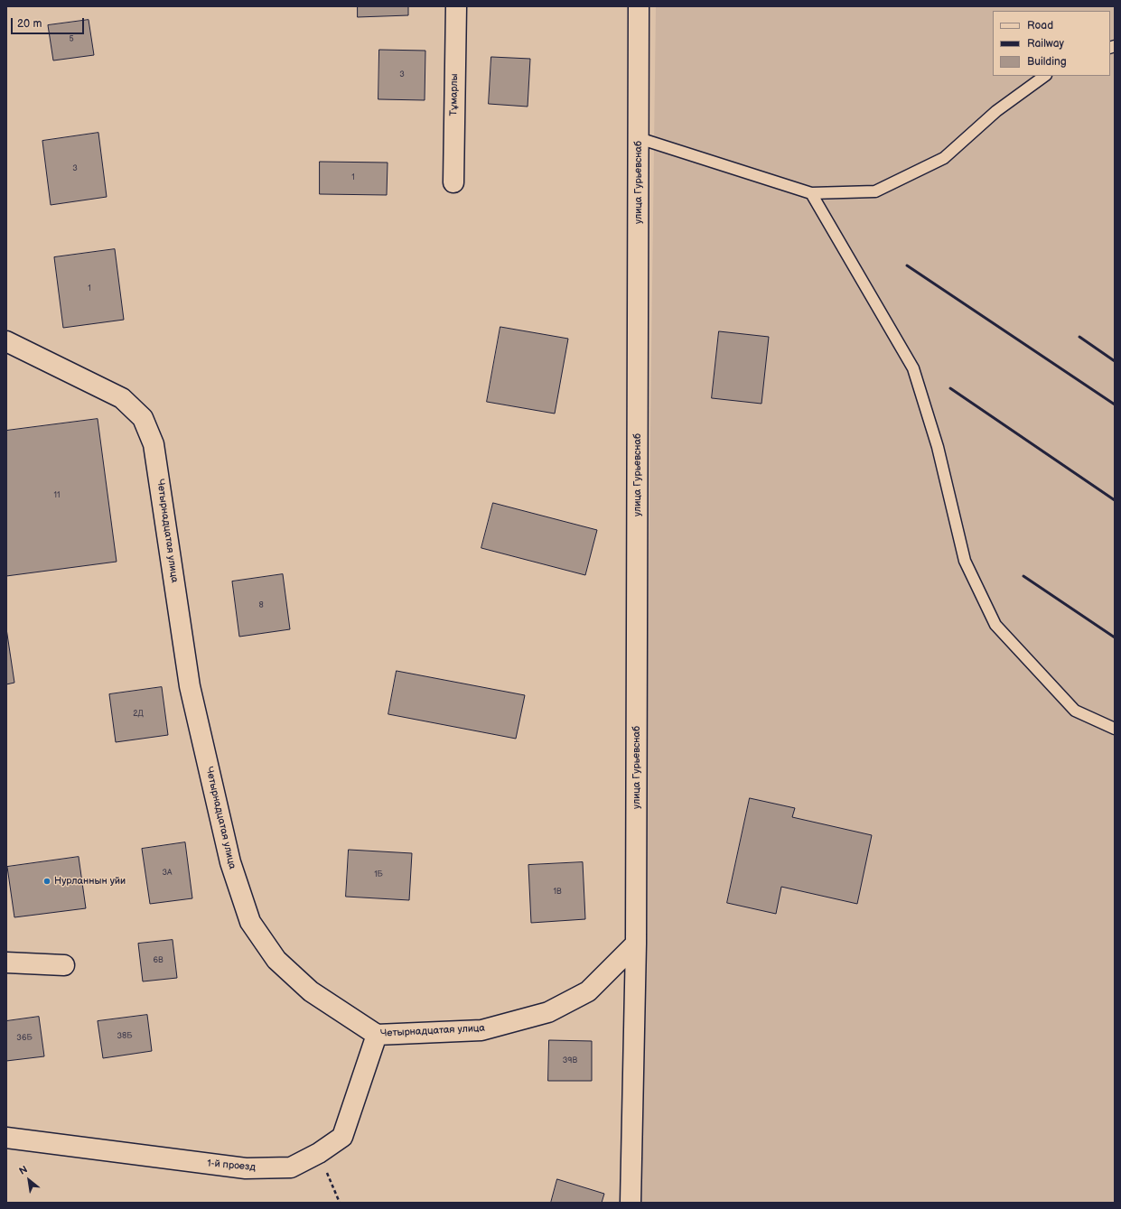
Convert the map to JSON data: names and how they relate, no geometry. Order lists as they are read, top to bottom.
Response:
{
  "streets": {
    "street": [
      "Тұмарлы",
      "улица Гурьевснаб",
      "Четырнадцатая улица",
      "1-й проезд"
    ]
  },
  "crossings": [
    ["улица Гурьевснаб", "Четырнадцатая улица"],
    ["Четырнадцатая улица", "1-й проезд"]
  ],
  "places": ["Нурланнын уйи"],
  "house_numbers": [
    "5",
    "3",
    "3",
    "1",
    "1",
    "11",
    "8",
    "2Д",
    "3А",
    "1Б",
    "1В",
    "6В",
    "38Б",
    "36Б",
    "39В"
  ],
  "legend": ["Road", "Railway", "Building"],
  "scale_bar": "20 m",
  "north": "top left"
}
